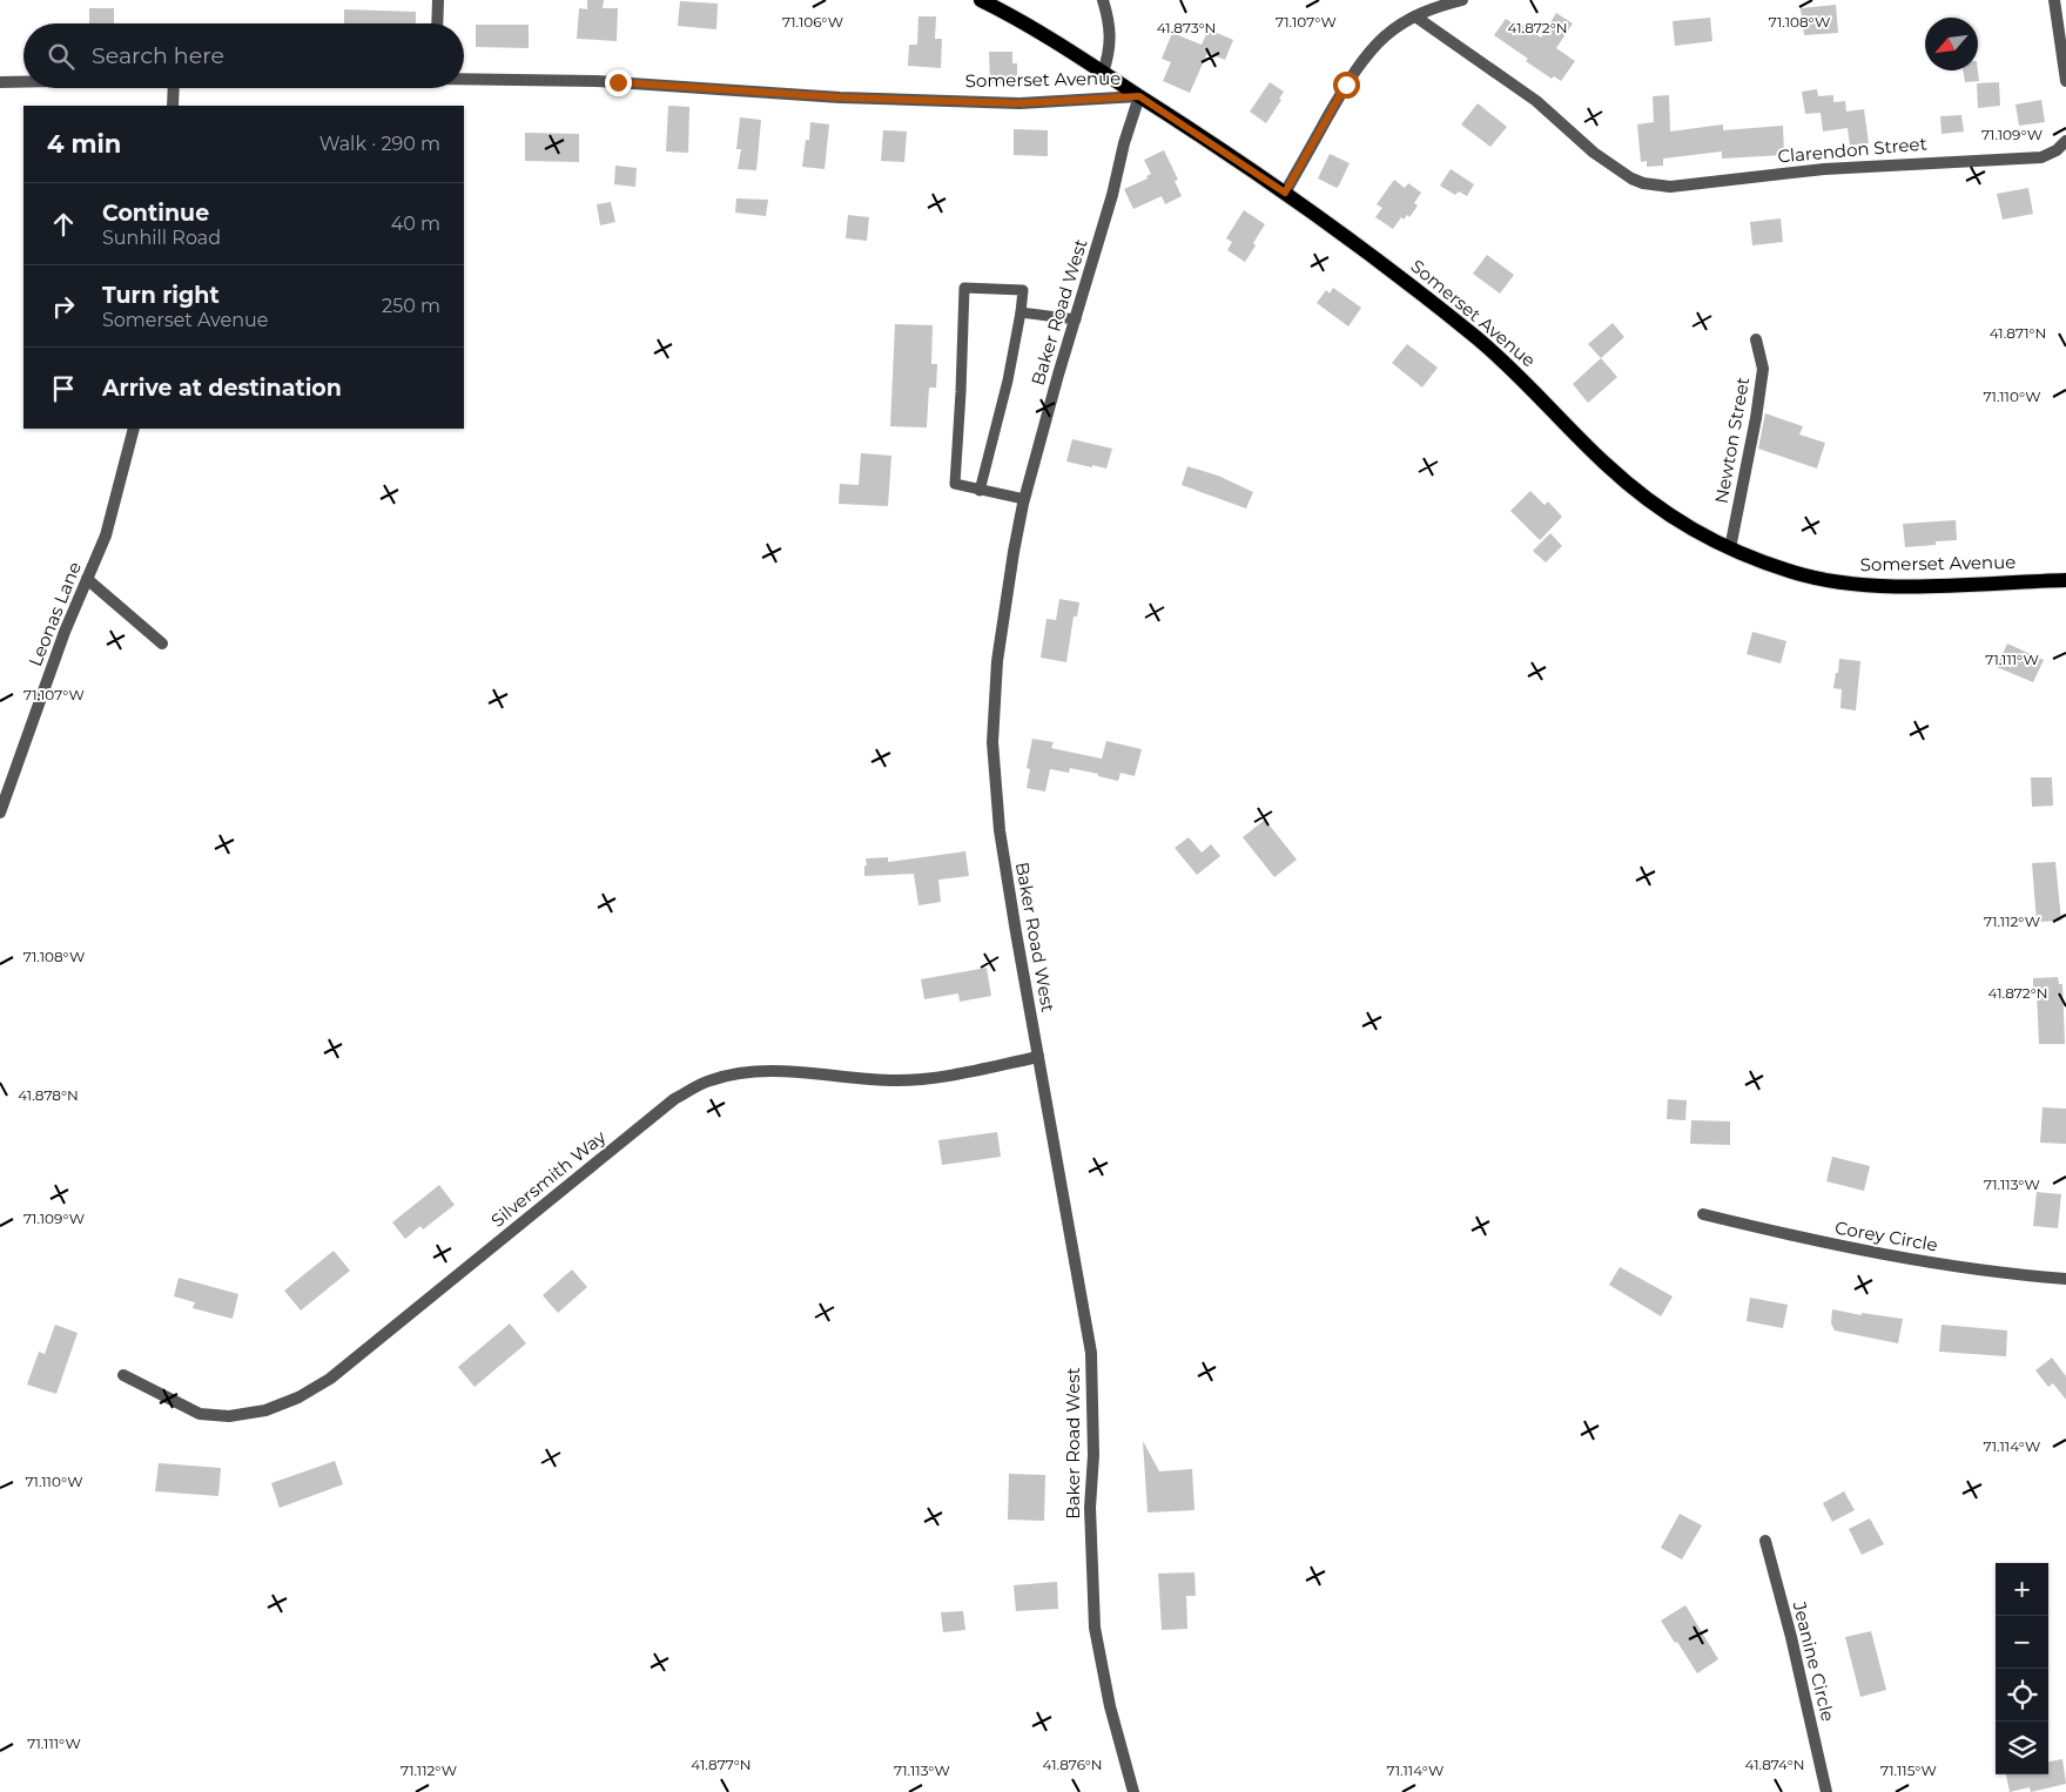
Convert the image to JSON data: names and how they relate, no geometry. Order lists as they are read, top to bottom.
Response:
{
  "streets": {
    "main road": ["Somerset Avenue"],
    "street": [
      "Clarendon Street",
      "Baker Road West",
      "Newton Street",
      "Leonas Lane",
      "Silversmith Way",
      "Corey Circle",
      "Jeanine Circle"
    ]
  },
  "crossings": [
    ["Somerset Avenue", "Baker Road West"],
    ["Somerset Avenue", "Newton Street"],
    ["Baker Road West", "Silversmith Way"]
  ],
  "north": "bottom left",
  "page": {
    "search": "Search here",
    "heading": ["4 min", "Walk · 290 m"],
    "list": [
      ["Continue", "Sunhill Road", "40 m"],
      ["Turn right", "Somerset Avenue", "250 m"],
      "Arrive at destination"
    ],
    "map_buttons": ["+", "−"]
  },
  "coordinates": [
    "71.107°W",
    "71.106°W",
    "71.108°W",
    "41.872°N",
    "41.873°N",
    "71.109°W",
    "41.871°N",
    "71.110°W",
    "71.111°W",
    "71.112°W",
    "41.878°N",
    "71.113°W",
    "71.114°W",
    "41.877°N",
    "41.876°N",
    "41.874°N",
    "71.115°W"
  ]
}
